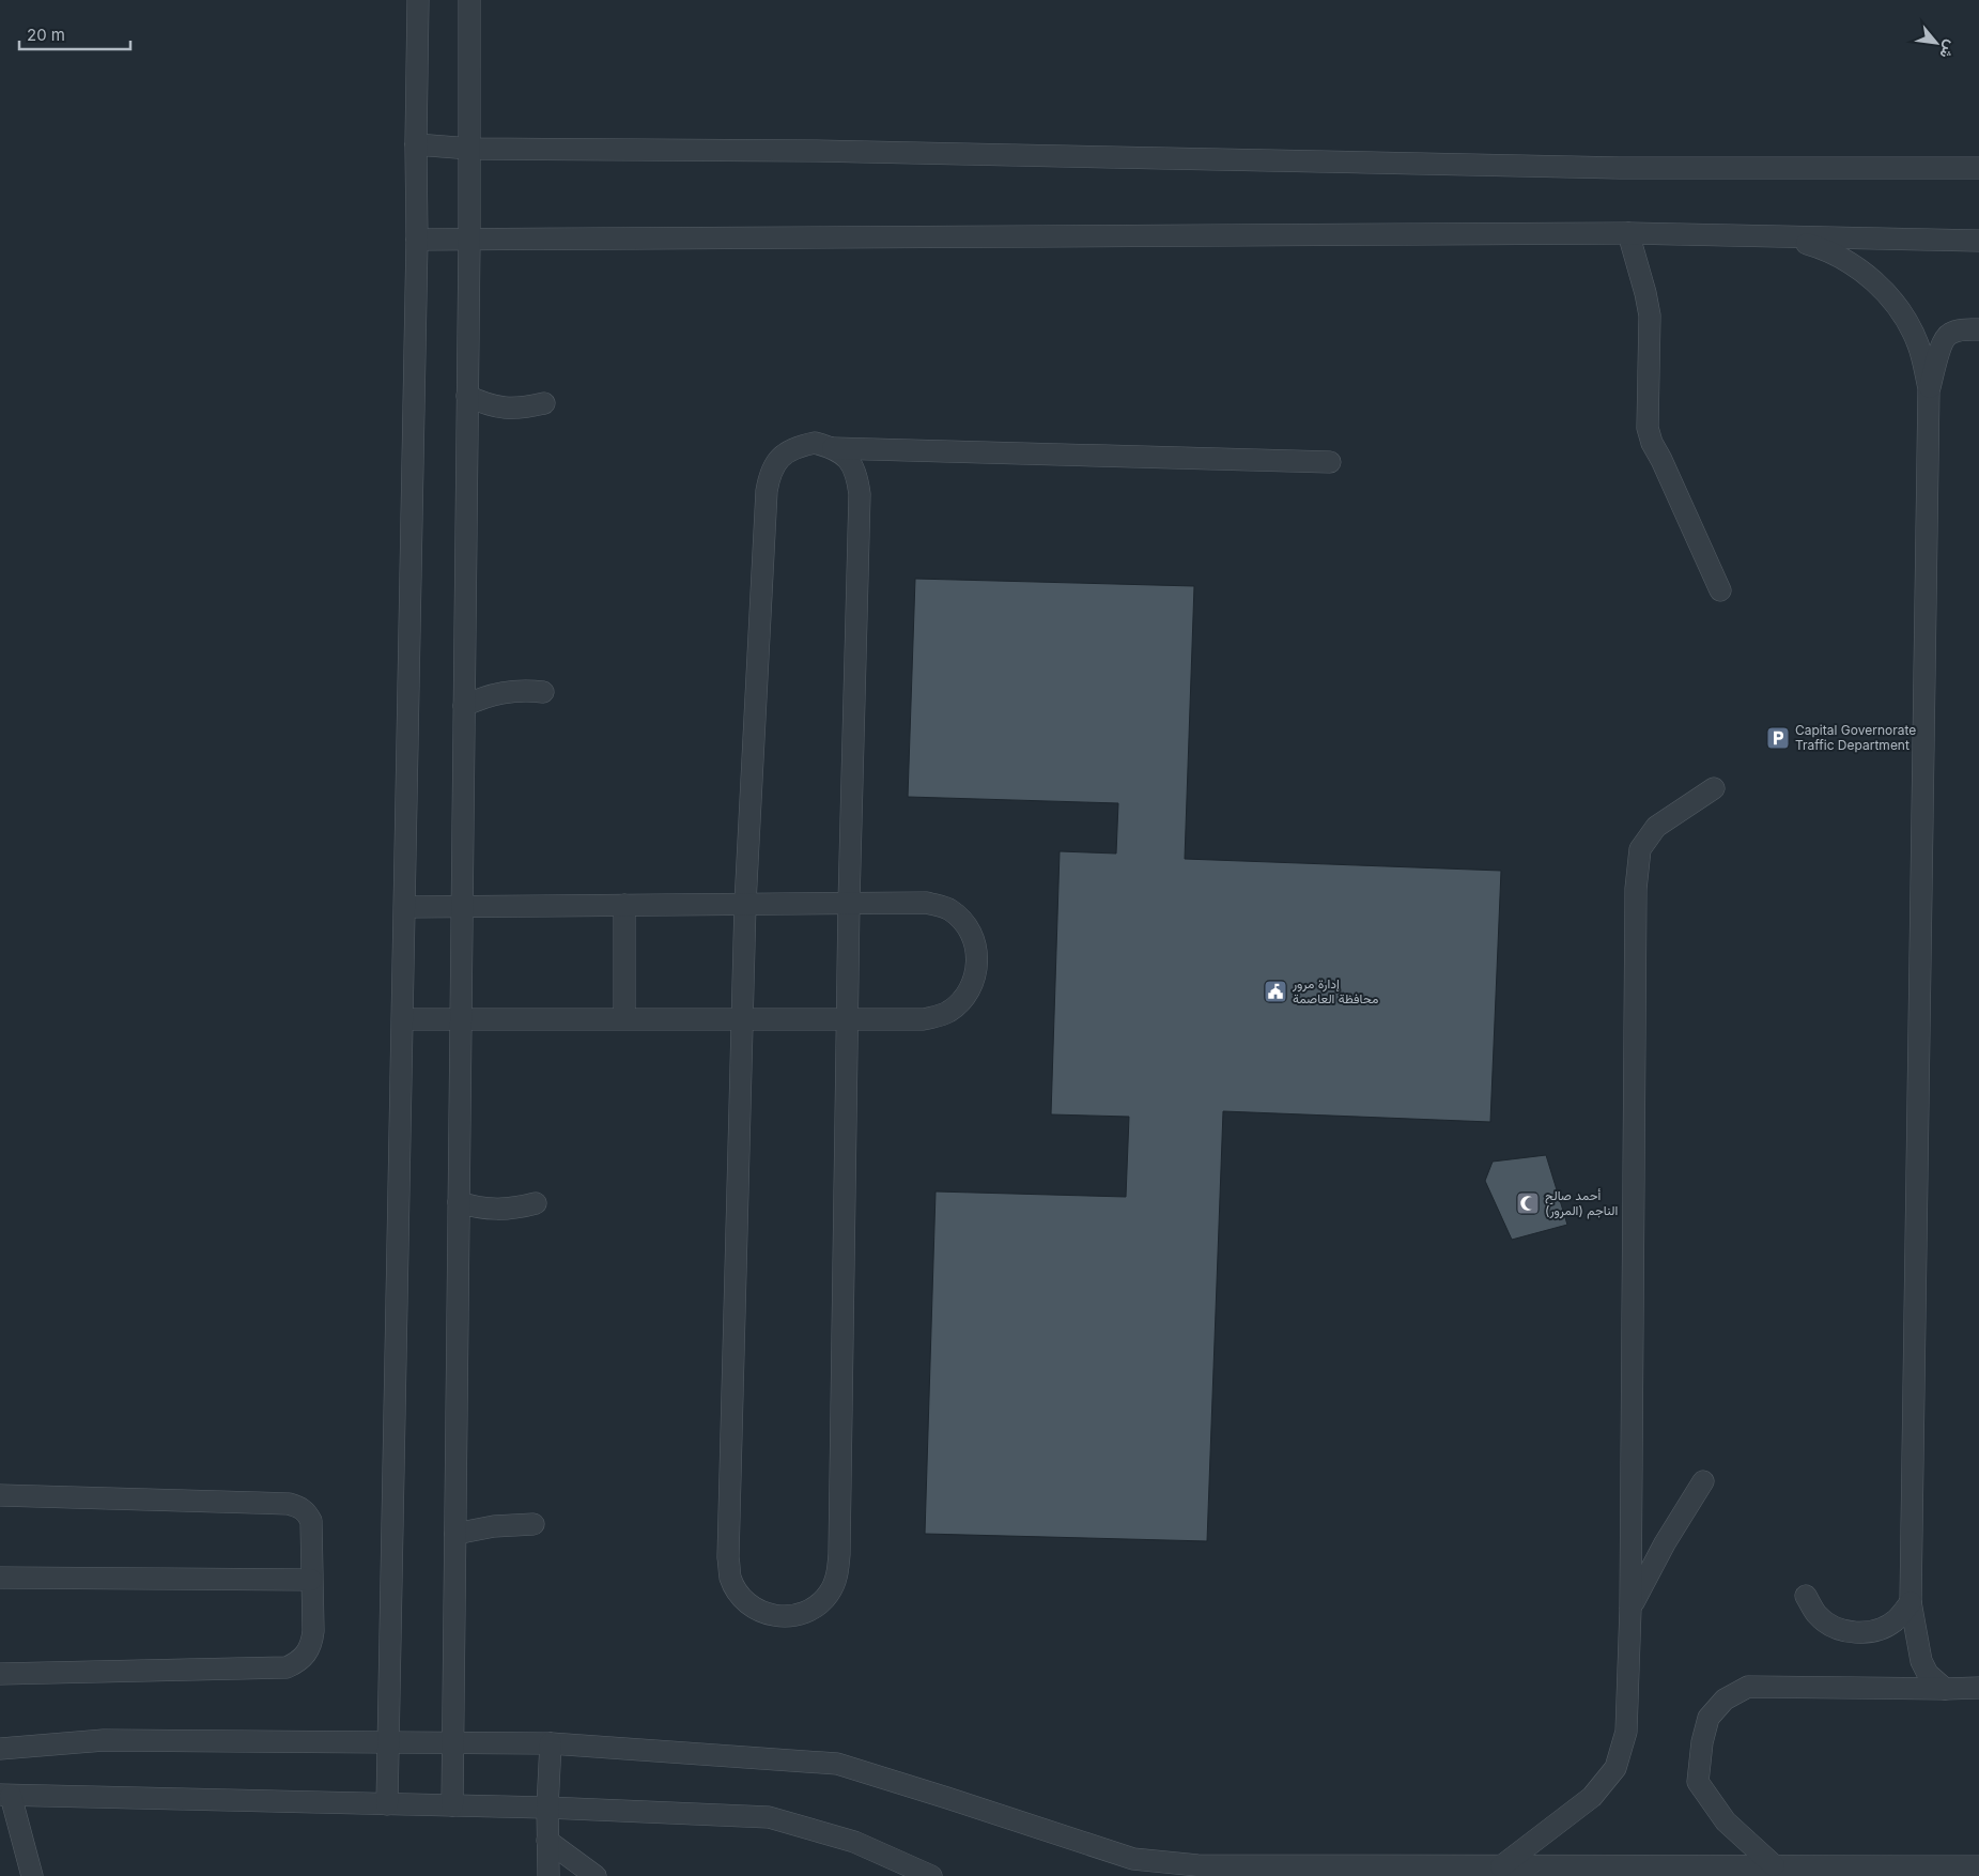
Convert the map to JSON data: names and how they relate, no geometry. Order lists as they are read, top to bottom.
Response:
{
  "places": {
    "parking": ["Capital Governorate Traffic Department"],
    "public building": ["إدارة مرور محافظة العاصمة"],
    "mosque": ["أحمد صالح الناجم (المرور)"]
  },
  "scale_bar": "20 m",
  "north": "bottom right"
}
